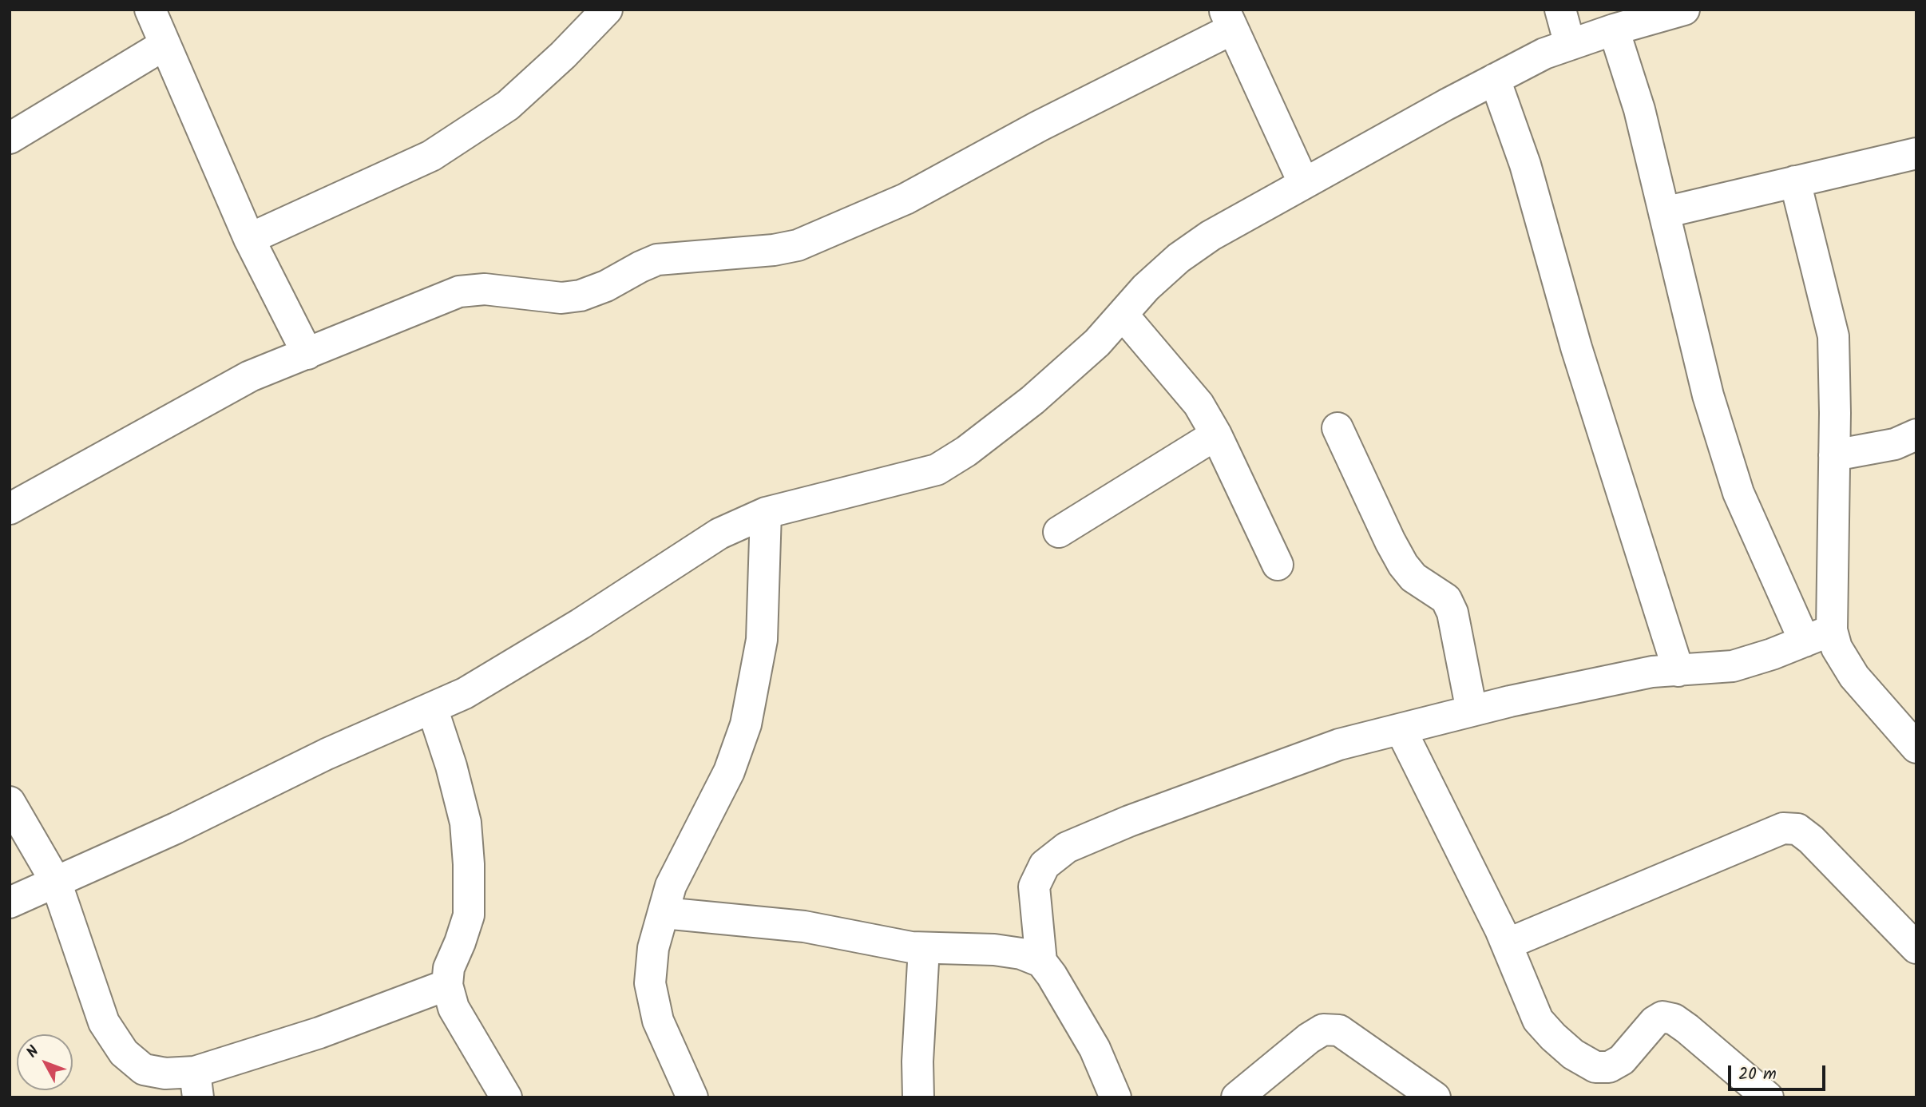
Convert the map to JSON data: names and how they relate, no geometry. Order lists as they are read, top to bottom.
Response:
{
  "scale_bar": "20 m",
  "north": "top left"
}
